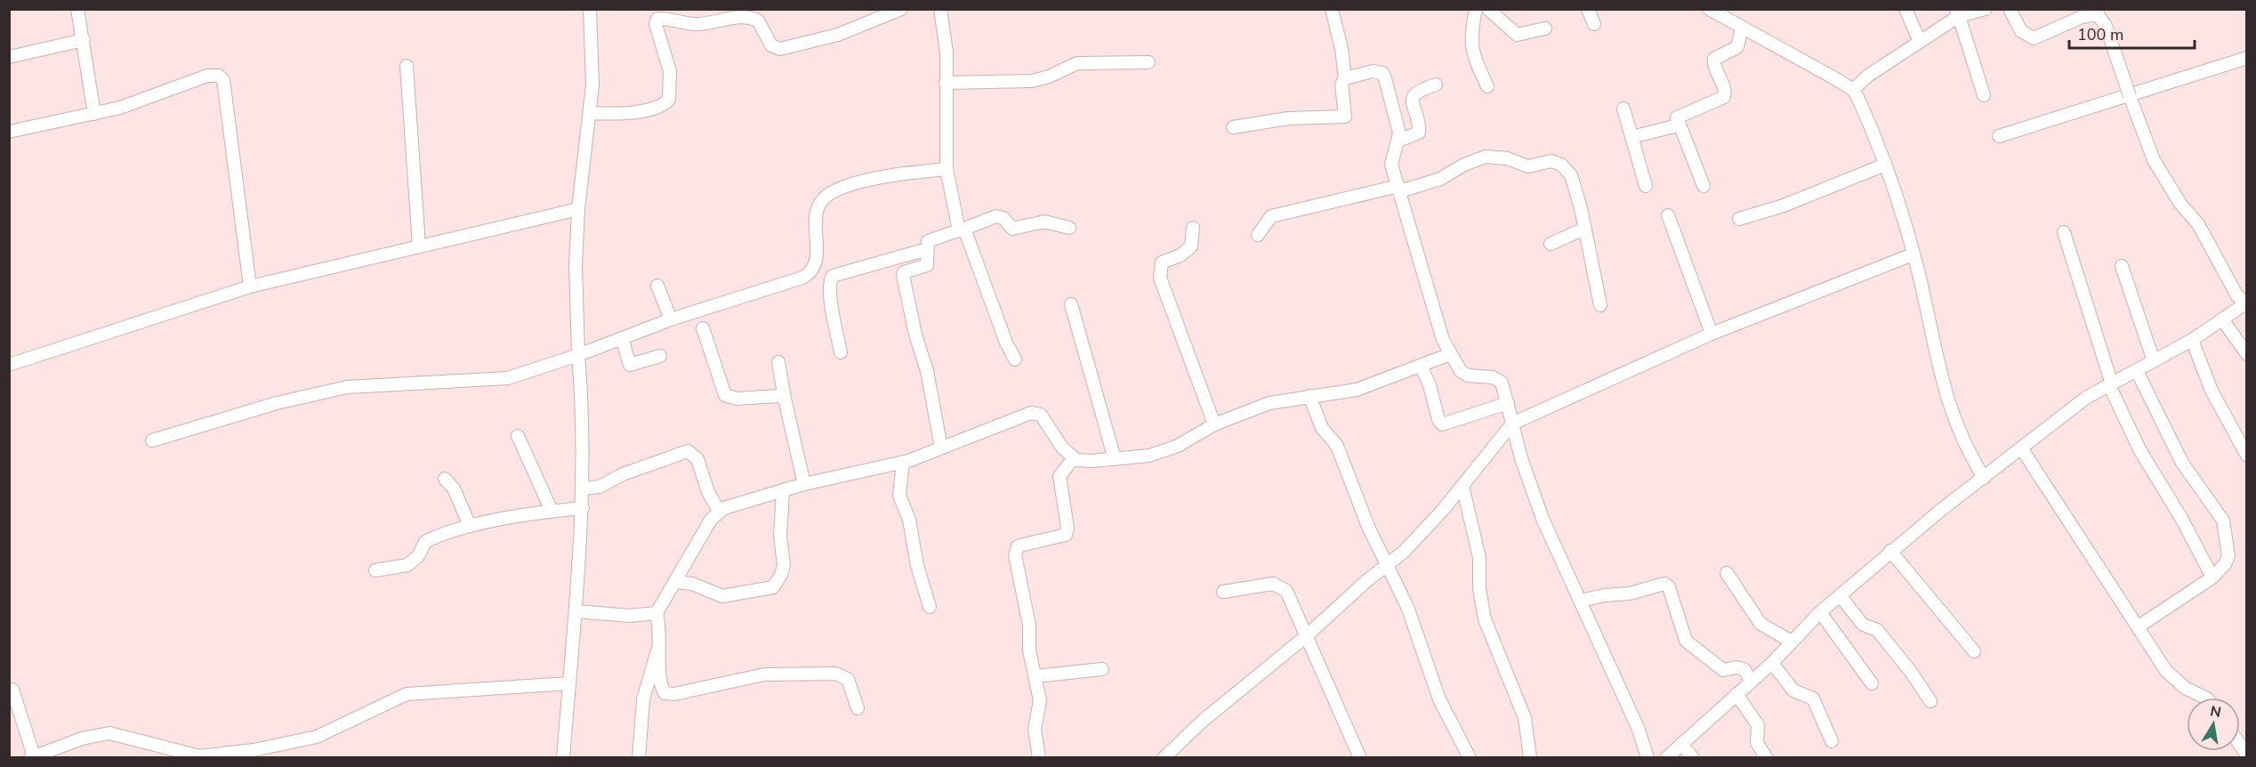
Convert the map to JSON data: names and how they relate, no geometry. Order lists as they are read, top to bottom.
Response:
{
  "scale_bar": "100 m",
  "north": "top"
}
